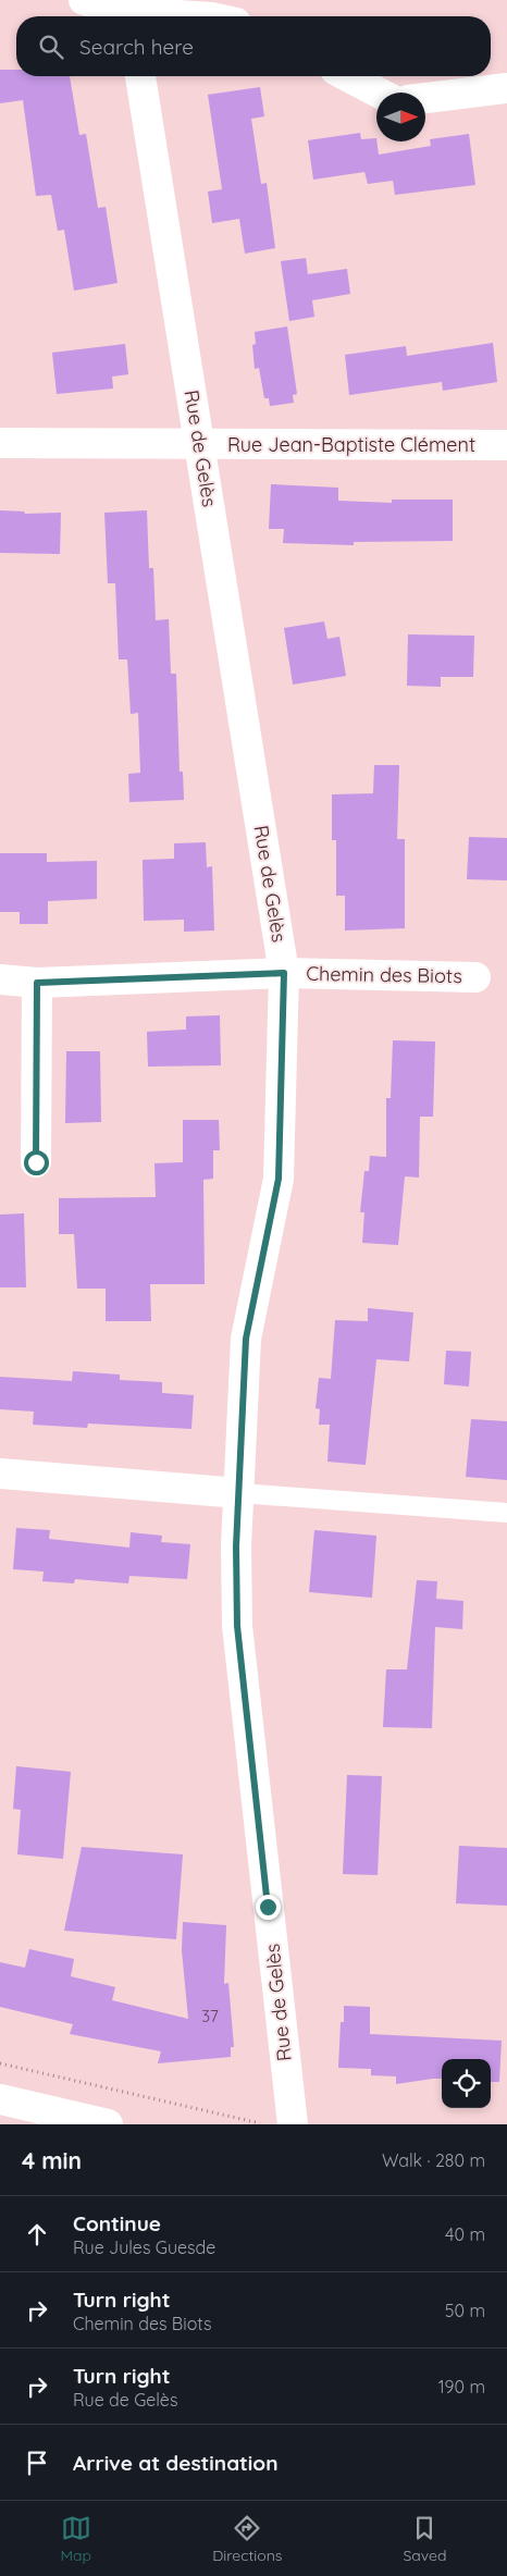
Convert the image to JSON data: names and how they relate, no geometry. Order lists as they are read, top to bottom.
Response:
{
  "streets": {
    "street": ["Rue Jean-Baptiste Clément", "Rue de Gelès", "Chemin des Biots"]
  },
  "crossings": [
    ["Rue Jean-Baptiste Clément", "Rue de Gelès"],
    ["Rue de Gelès", "Chemin des Biots"]
  ],
  "house_numbers": ["37"],
  "north": "right",
  "page": {
    "search": "Search here",
    "heading": ["4 min", "Walk · 280 m"],
    "list": [
      ["Continue", "Rue Jules Guesde", "40 m"],
      ["Turn right", "Chemin des Biots", "50 m"],
      ["Turn right", "Rue de Gelès", "190 m"],
      "Arrive at destination"
    ],
    "nav": ["Map", "Directions", "Saved"]
  }
}
